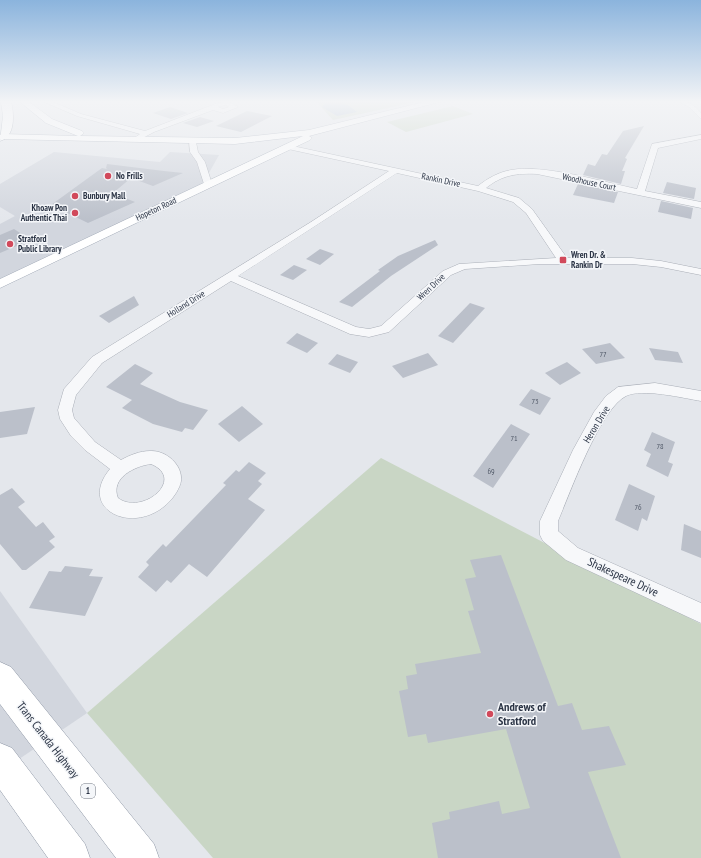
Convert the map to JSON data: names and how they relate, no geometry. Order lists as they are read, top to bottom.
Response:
{
  "streets": {
    "highway": ["Trans Canada Highway", "1"],
    "main road": ["Hopeton Road"],
    "street": [
      "Rankin Drive",
      "Woodhouse Court",
      "Wren Drive",
      "Holland Drive",
      "Heron Drive",
      "Shakespeare Drive"
    ]
  },
  "crossings": [
    ["Rankin Drive", "Woodhouse Court"],
    ["Rankin Drive", "Hopeton Road"],
    ["Rankin Drive", "Wren Drive"],
    ["Rankin Drive", "Holland Drive"],
    ["Wren Drive", "Holland Drive"],
    ["Heron Drive", "Shakespeare Drive"]
  ],
  "places": {
    "other": [
      "No Frills",
      "Bunbury Mall",
      "Khoaw Pon Authentic Thai",
      "Stratford Public Library",
      "Andrews of Stratford"
    ],
    "transit": ["Wren Dr. & Rankin Dr"]
  },
  "house_numbers": [
    "77",
    "73",
    "71",
    "78",
    "69",
    "76"
  ]
}
